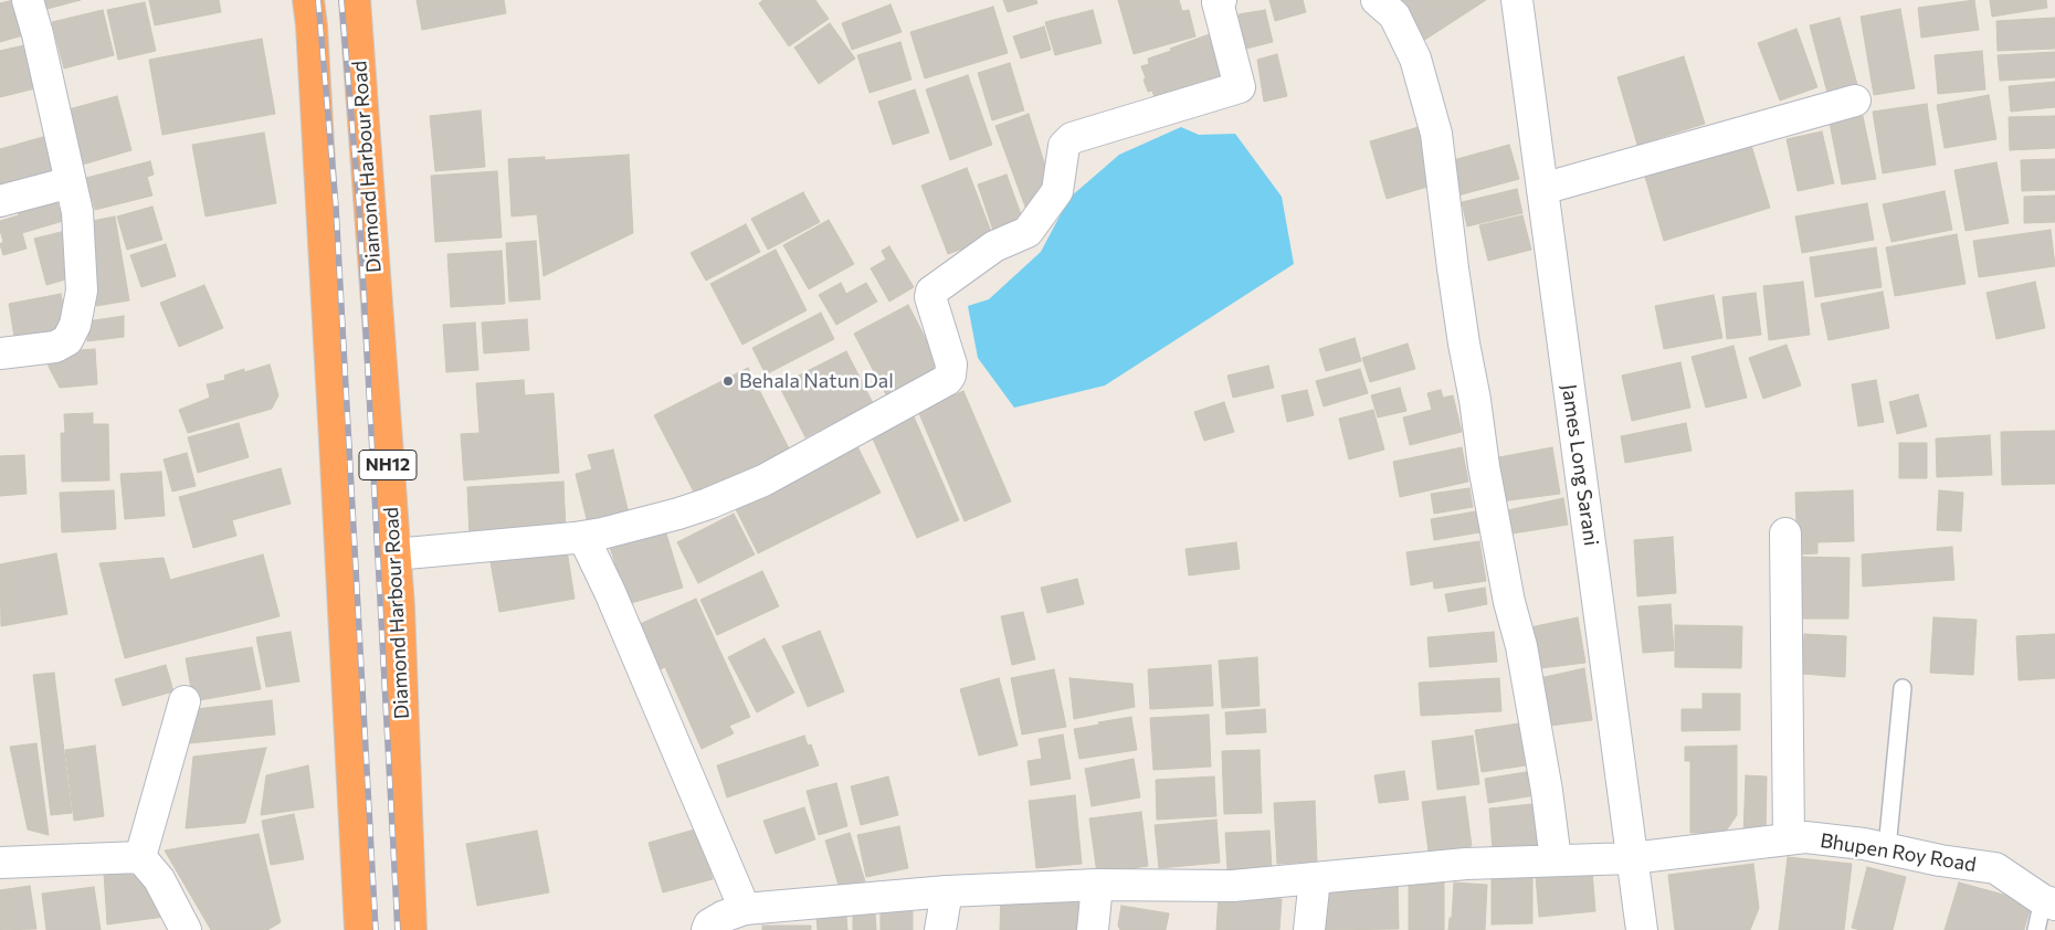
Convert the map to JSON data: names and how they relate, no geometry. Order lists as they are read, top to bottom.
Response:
{
  "streets": {
    "highway": ["Diamond Harbour Road", "NH12"],
    "street": ["James Long Sarani", "Bhupen Roy Road"]
  },
  "crossings": [
    ["James Long Sarani", "Bhupen Roy Road"]
  ],
  "places": ["Behala Natun Dal"]
}
